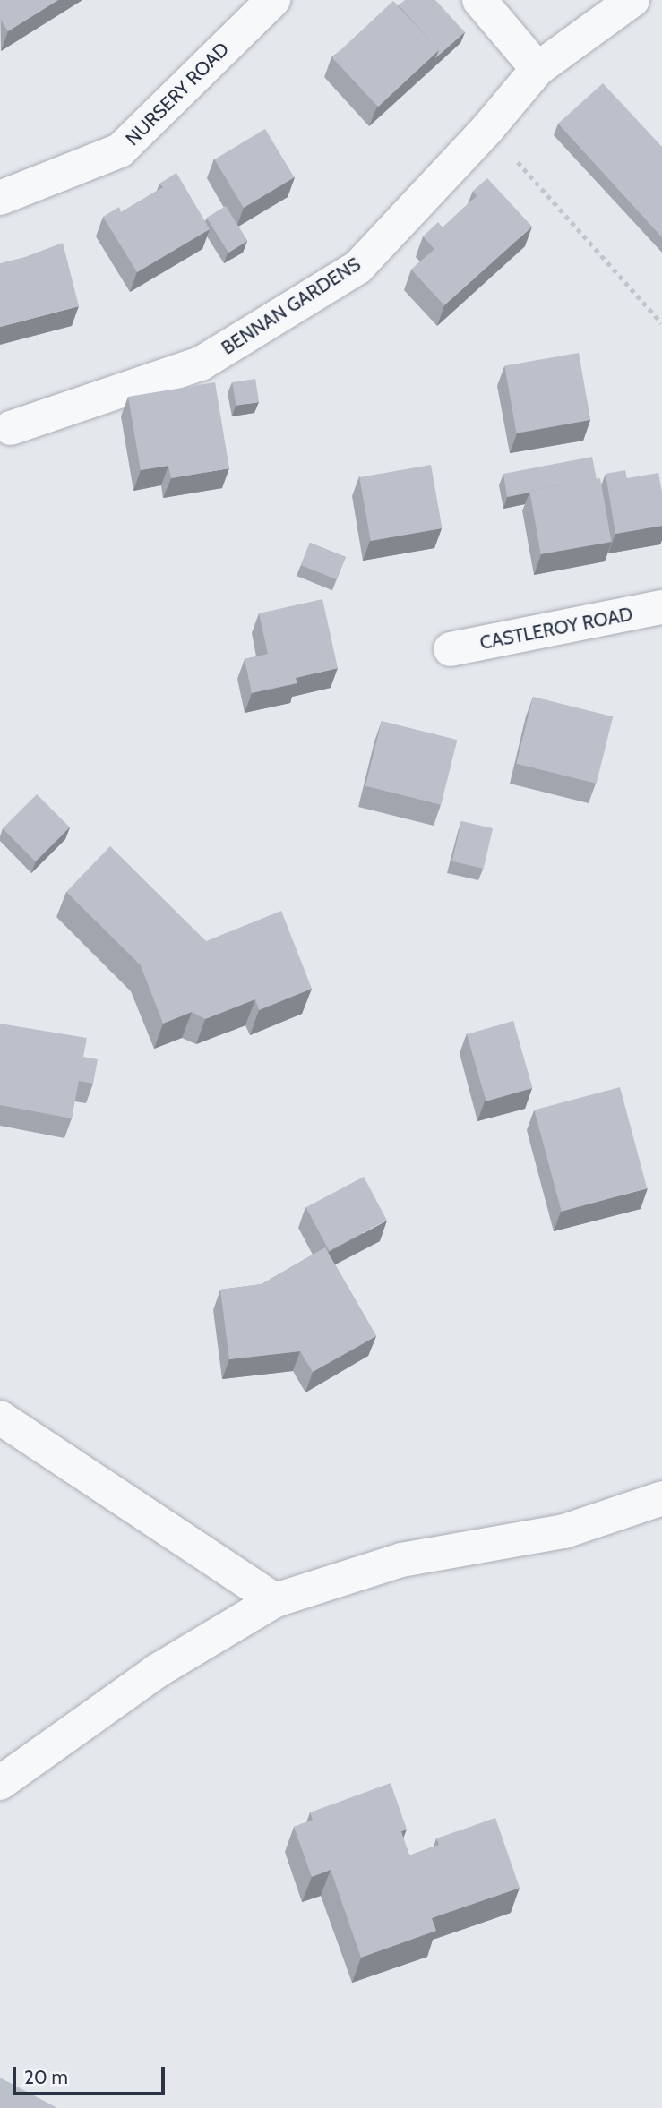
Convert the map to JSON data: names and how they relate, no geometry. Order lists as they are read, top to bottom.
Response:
{
  "streets": {
    "street": ["NURSERY ROAD", "BENNAN GARDENS", "CASTLEROY ROAD"]
  },
  "scale_bar": "20 m"
}
